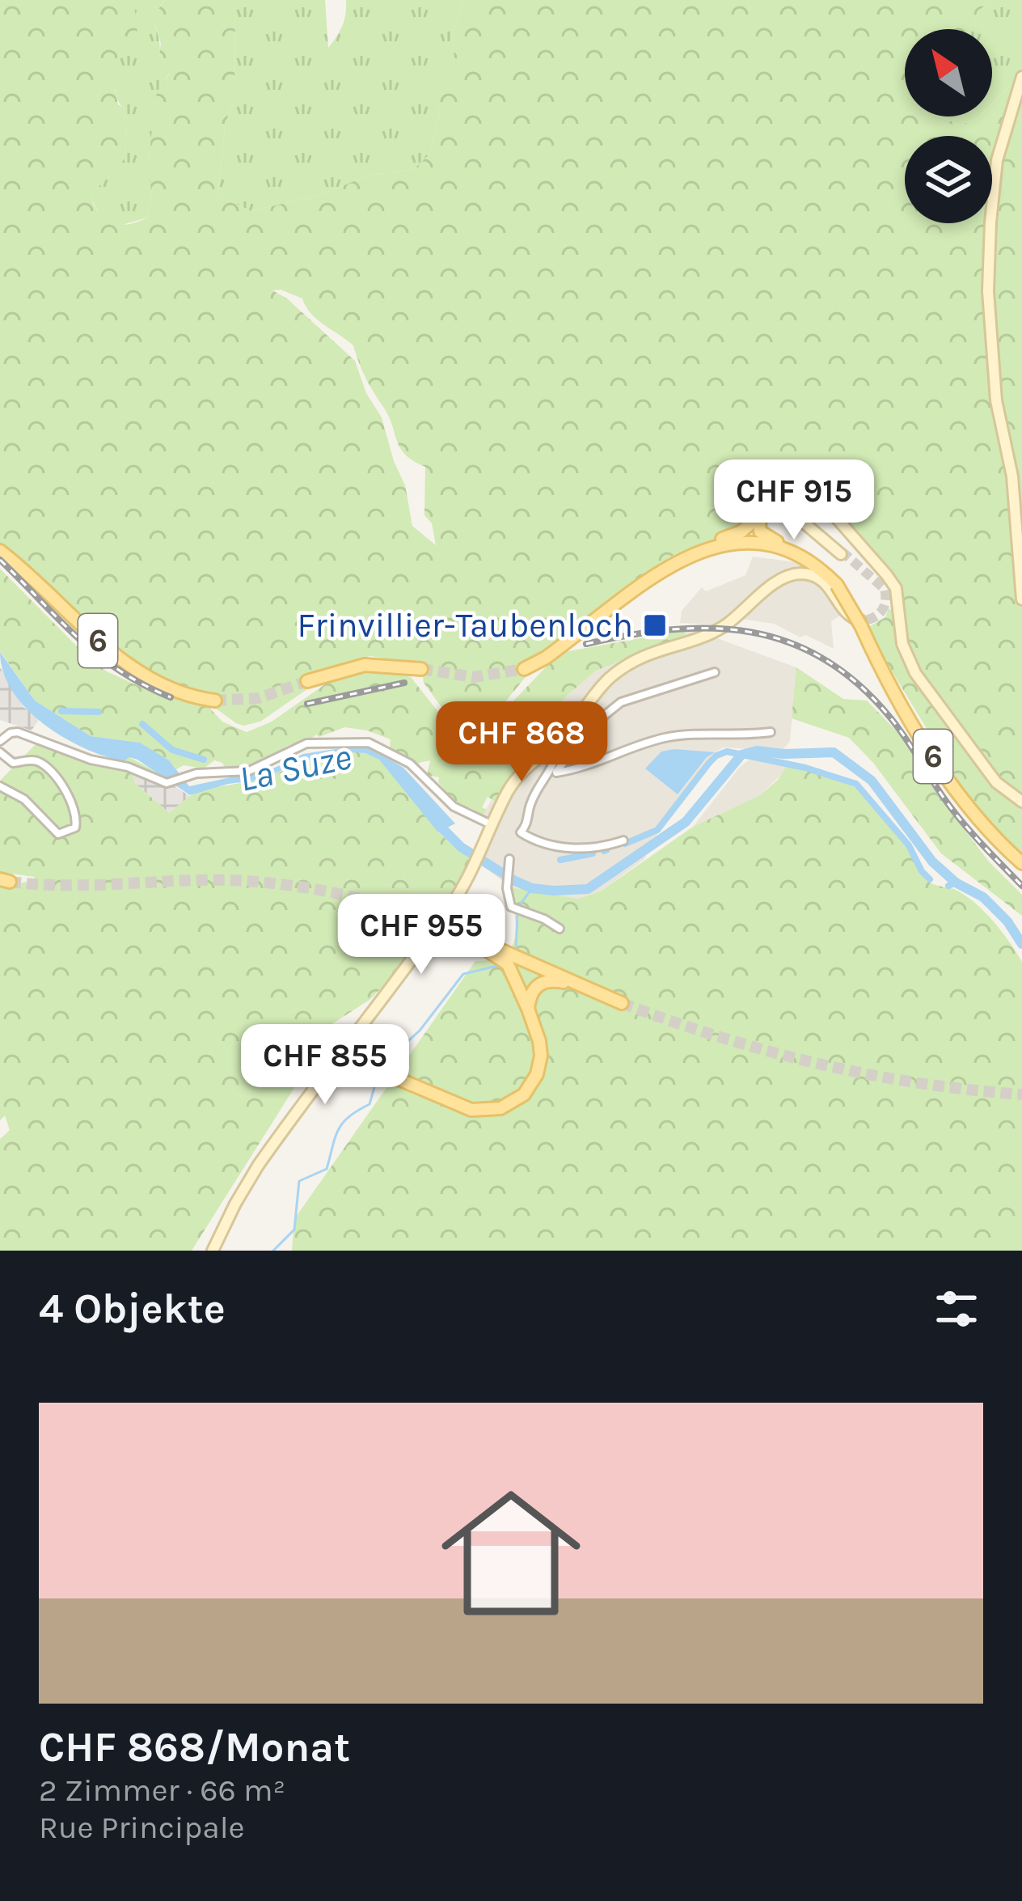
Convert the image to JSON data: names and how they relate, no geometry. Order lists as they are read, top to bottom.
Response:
{
  "streets": {
    "main road": ["6"]
  },
  "water": ["La Suze"],
  "places": {
    "transit": ["Frinvillier-Taubenloch"]
  },
  "north": "top left",
  "page": {
    "price": [
      "CHF 915",
      "CHF 868",
      "CHF 955",
      "CHF 855"
    ],
    "heading": "4 Objekte",
    "list": [
      {
        "name": "CHF 868/Monat",
        "note": "2 Zimmer · 66 m² · Rue Principale"
      }
    ]
  }
}
